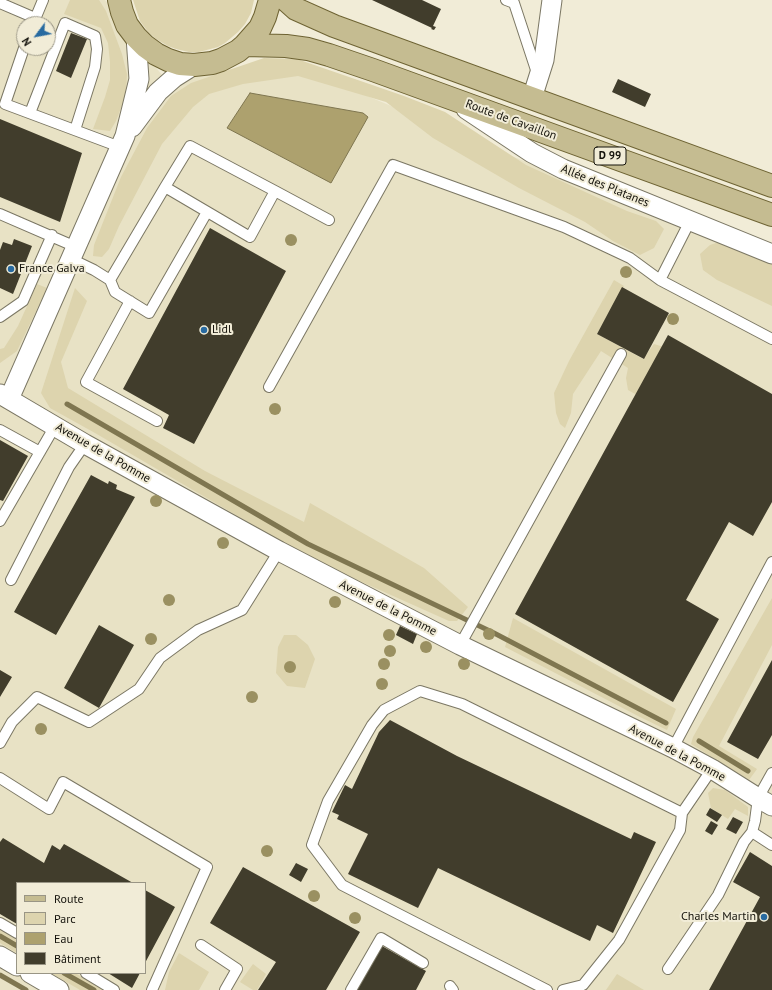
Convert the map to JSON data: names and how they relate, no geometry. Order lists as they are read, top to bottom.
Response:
{
  "streets": {
    "main road": ["Route de Cavaillon", "D 99"],
    "street": ["Allée des Platanes", "Avenue de la Pomme"]
  },
  "crossings": [
    ["Route de Cavaillon", "Allée des Platanes"]
  ],
  "places": ["France Galva", "Lidl", "Charles Martin"],
  "legend": [
    "Route",
    "Parc",
    "Eau",
    "Bâtiment"
  ],
  "north": "bottom left"
}
